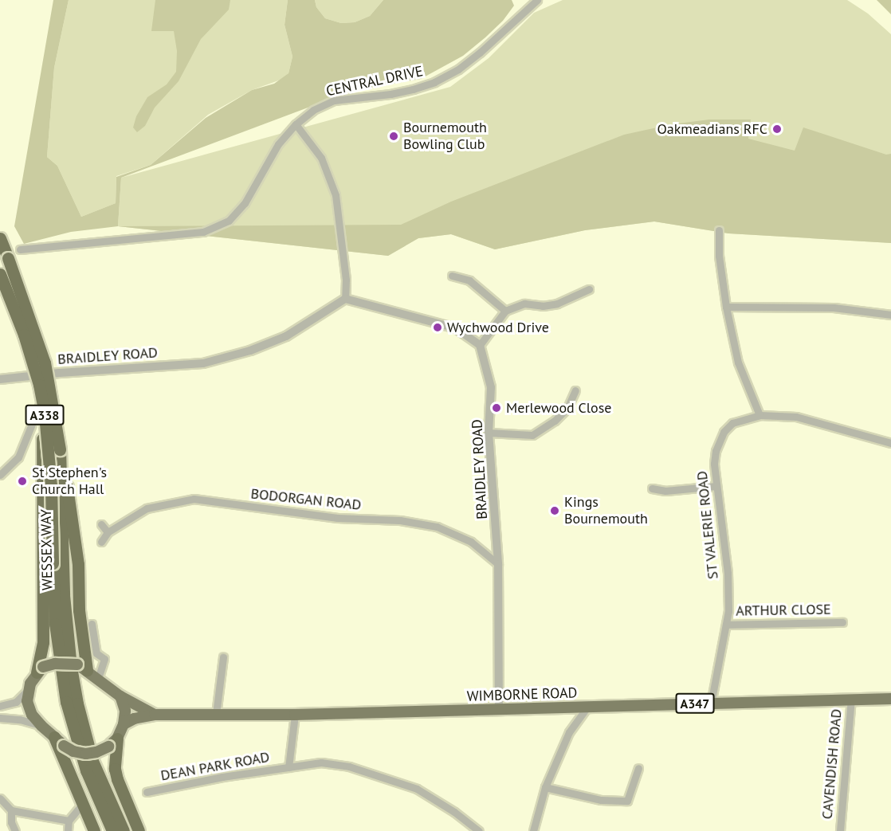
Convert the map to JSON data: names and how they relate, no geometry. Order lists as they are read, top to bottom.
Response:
{
  "streets": {
    "highway": ["A338", "WESSEX WAY"],
    "main road": ["WIMBORNE ROAD", "A347"],
    "street": [
      "CENTRAL DRIVE",
      "BRAIDLEY ROAD",
      "BODORGAN ROAD",
      "ST VALERIE ROAD",
      "ARTHUR CLOSE",
      "CAVENDISH ROAD",
      "DEAN PARK ROAD"
    ]
  },
  "crossings": [
    ["BRAIDLEY ROAD", "BODORGAN ROAD"],
    ["BRAIDLEY ROAD", "WIMBORNE ROAD"],
    ["ST VALERIE ROAD", "ARTHUR CLOSE"],
    ["ST VALERIE ROAD", "WIMBORNE ROAD"],
    ["WIMBORNE ROAD", "CAVENDISH ROAD"],
    ["WIMBORNE ROAD", "DEAN PARK ROAD"]
  ],
  "places": [
    "Oakmeadians RFC",
    "Bournemouth Bowling Club",
    "Wychwood Drive",
    "Merlewood Close",
    "St Stephen's Church Hall",
    "Kings Bournemouth"
  ]
}
